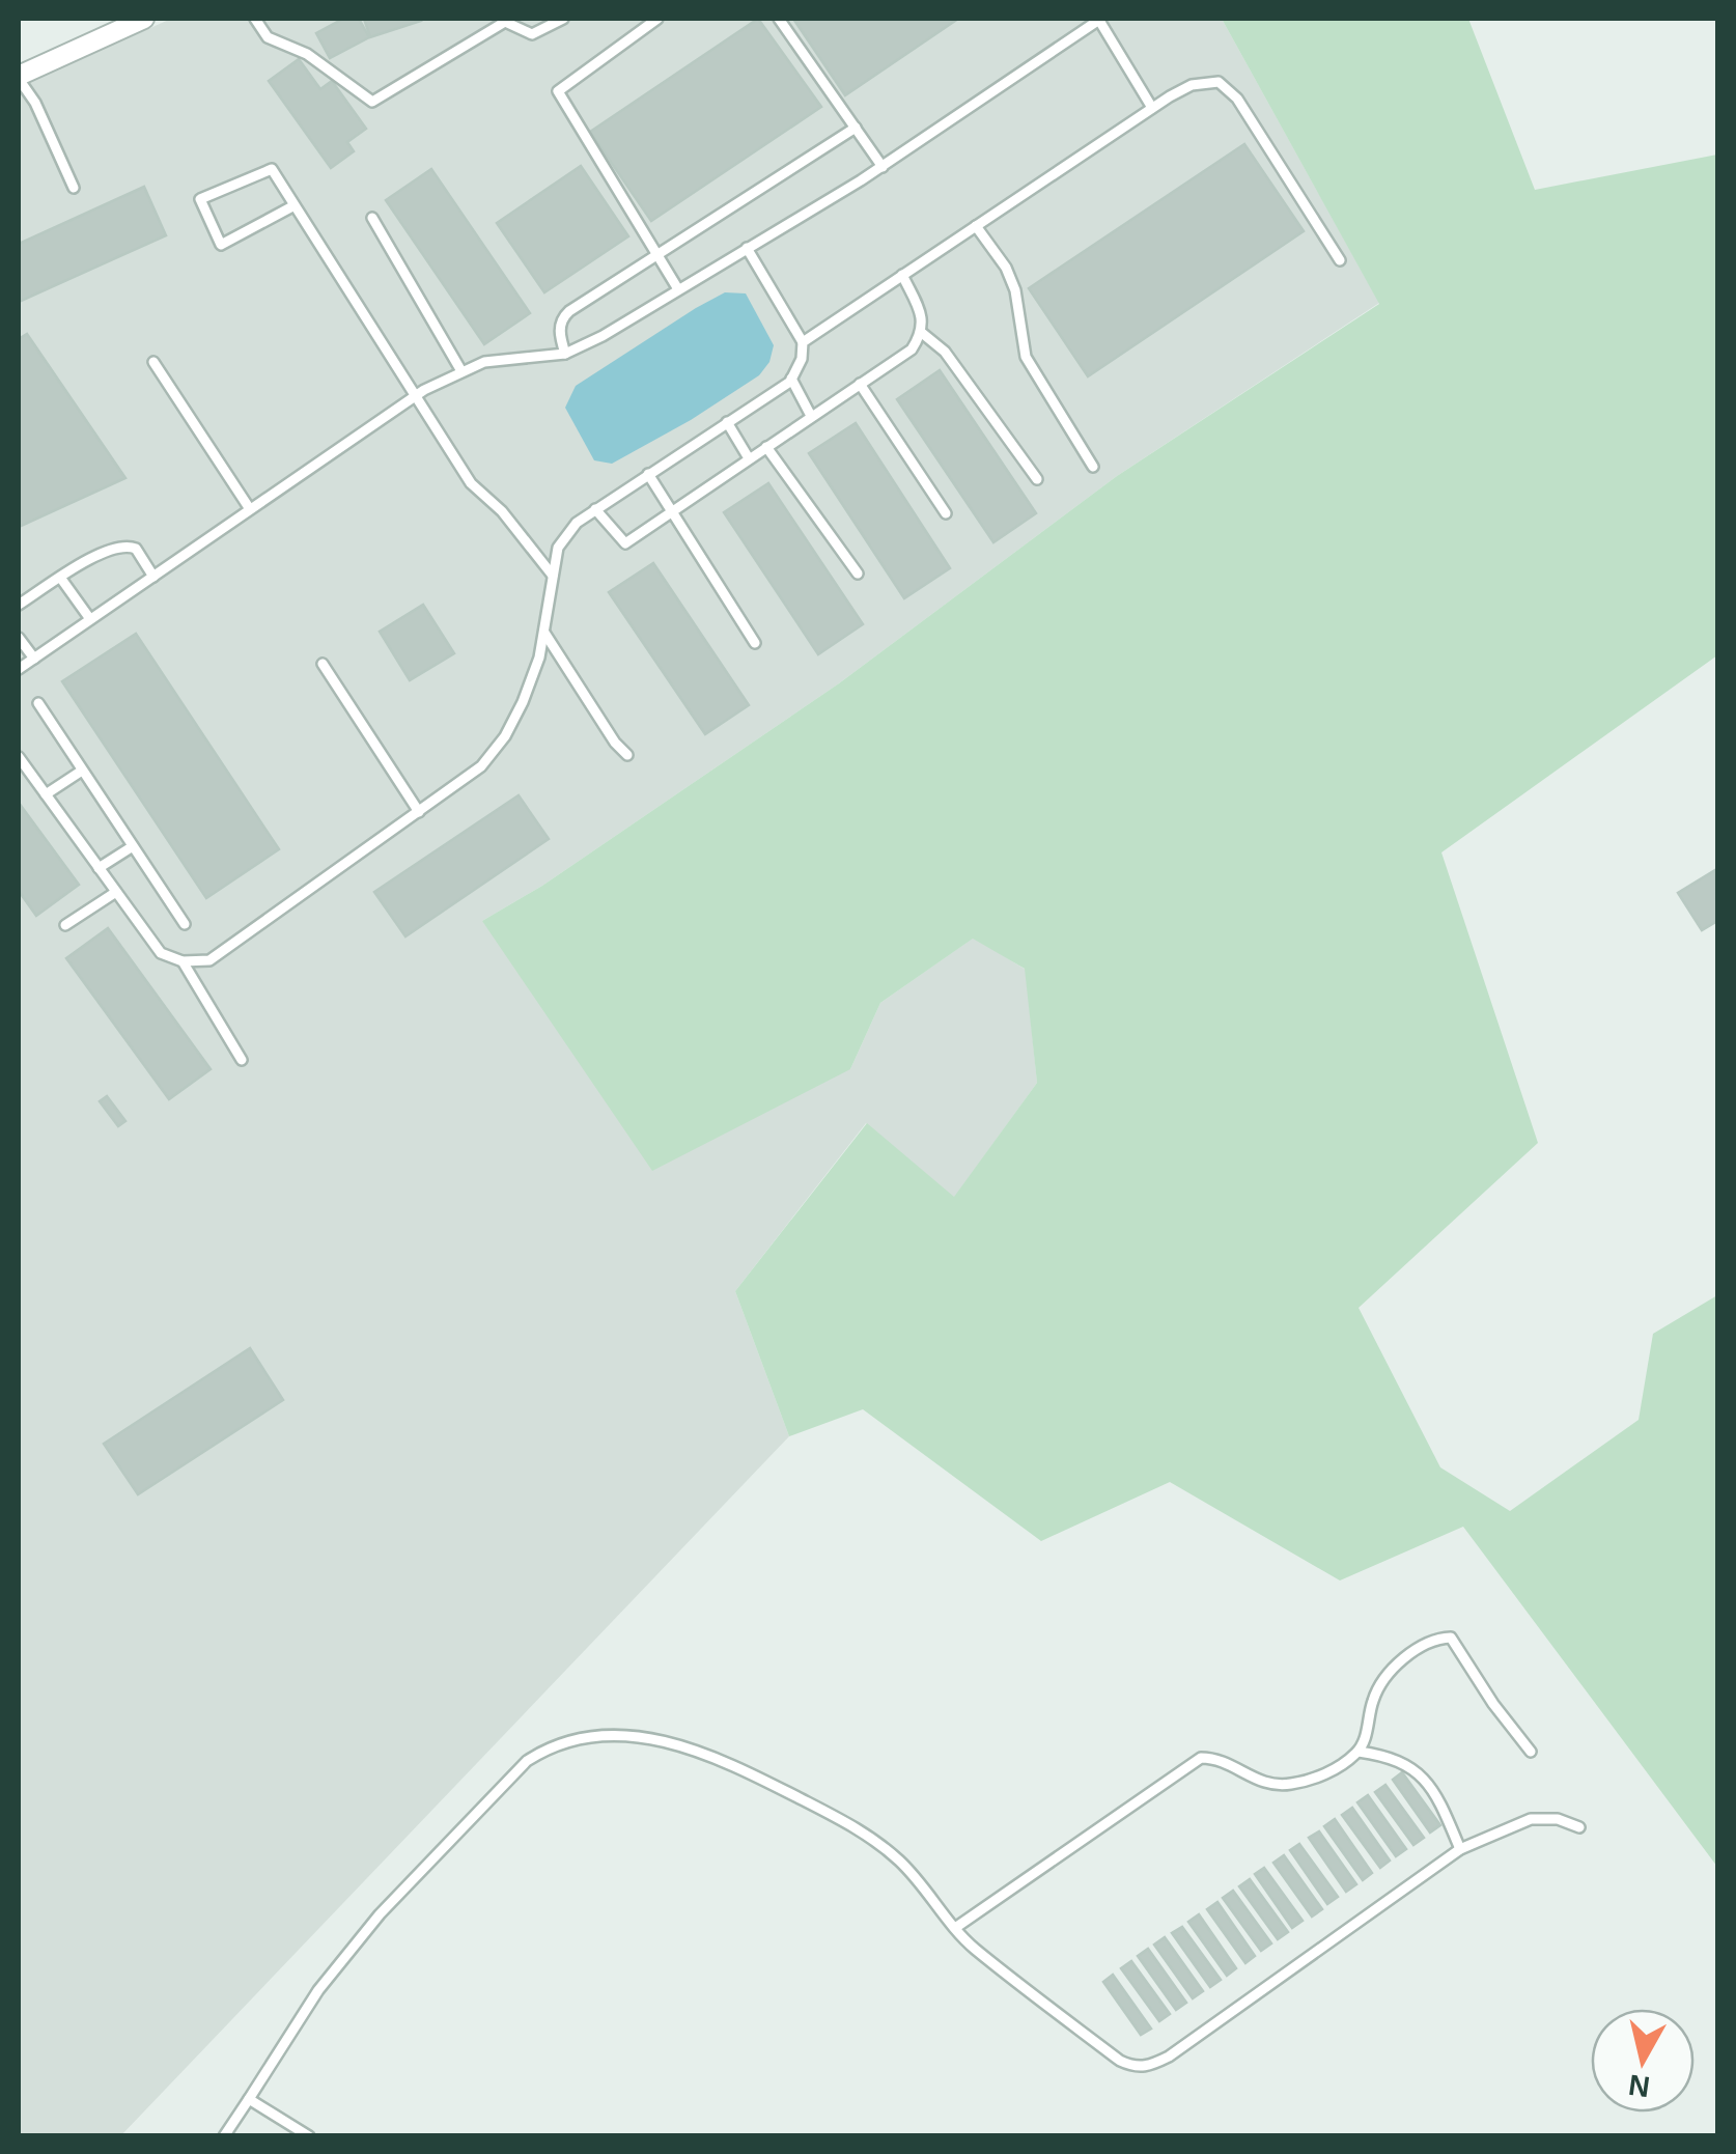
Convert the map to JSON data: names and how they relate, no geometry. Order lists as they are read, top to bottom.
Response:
{
  "north": "bottom"
}
